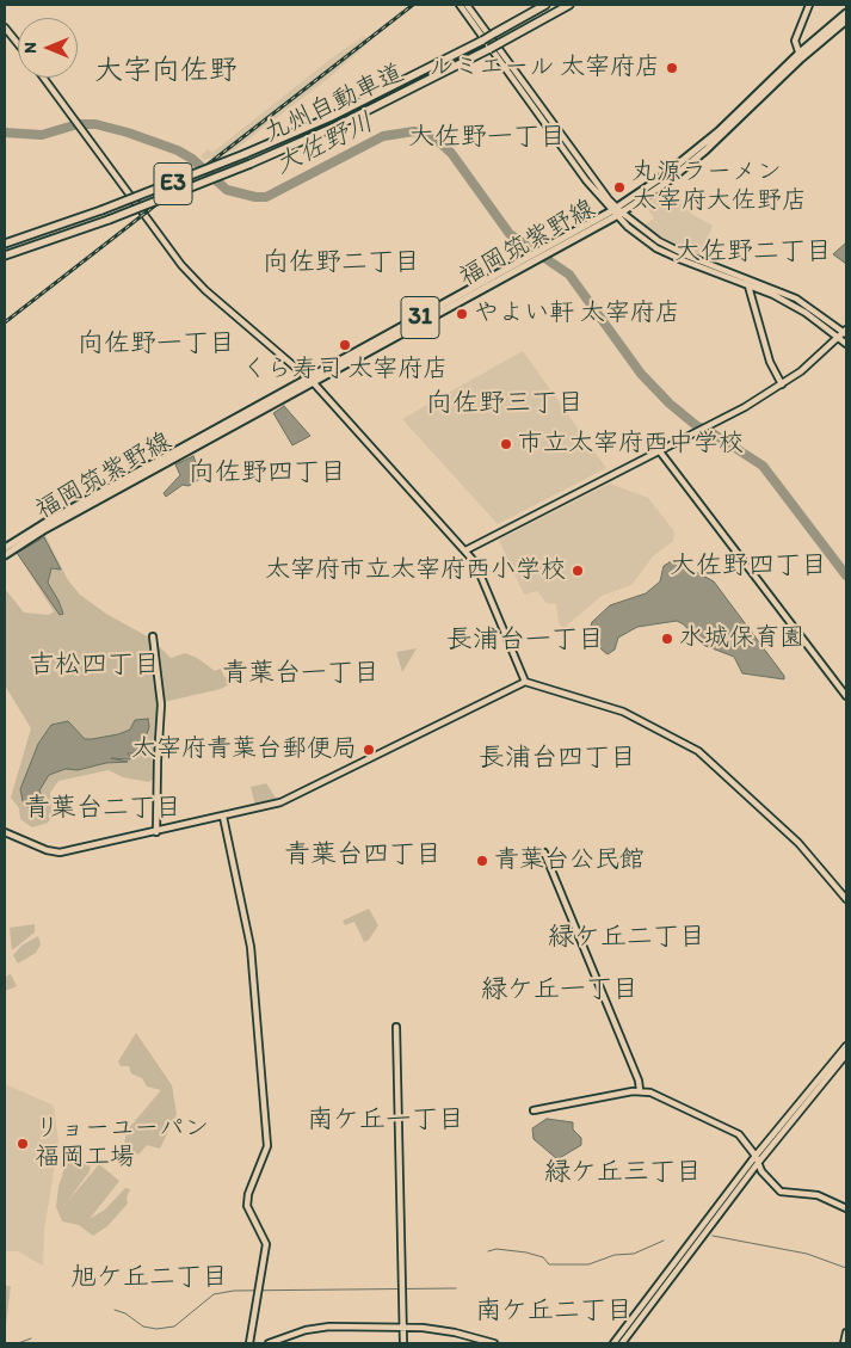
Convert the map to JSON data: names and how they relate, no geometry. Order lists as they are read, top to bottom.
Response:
{
  "streets": {
    "highway": ["九州自動車道", "E3"],
    "main road": ["福岡筑紫野線", "31"]
  },
  "districts": [
    "大字向佐野",
    "大佐野一丁目",
    "大佐野二丁目",
    "向佐野二丁目",
    "向佐野一丁目",
    "向佐野三丁目",
    "向佐野四丁目",
    "大佐野四丁目",
    "長浦台一丁目",
    "吉松四丁目",
    "青葉台一丁目",
    "長浦台四丁目",
    "青葉台二丁目",
    "青葉台四丁目",
    "緑ケ丘二丁目",
    "緑ケ丘一丁目",
    "南ケ丘一丁目",
    "緑ケ丘三丁目",
    "旭ケ丘二丁目",
    "南ケ丘二丁目"
  ],
  "water": ["大佐野川"],
  "places": [
    "ルミエール 太宰府店",
    "丸源ラーメン 太宰府大佐野店",
    "やよい軒 太宰府店",
    "くら寿司 太宰府店",
    "市立太宰府西中学校",
    "太宰府市立太宰府西小学校",
    "水城保育園",
    "太宰府青葉台郵便局",
    "青葉台公民館",
    "リョーユーパン 福岡工場"
  ],
  "north": "left"
}
